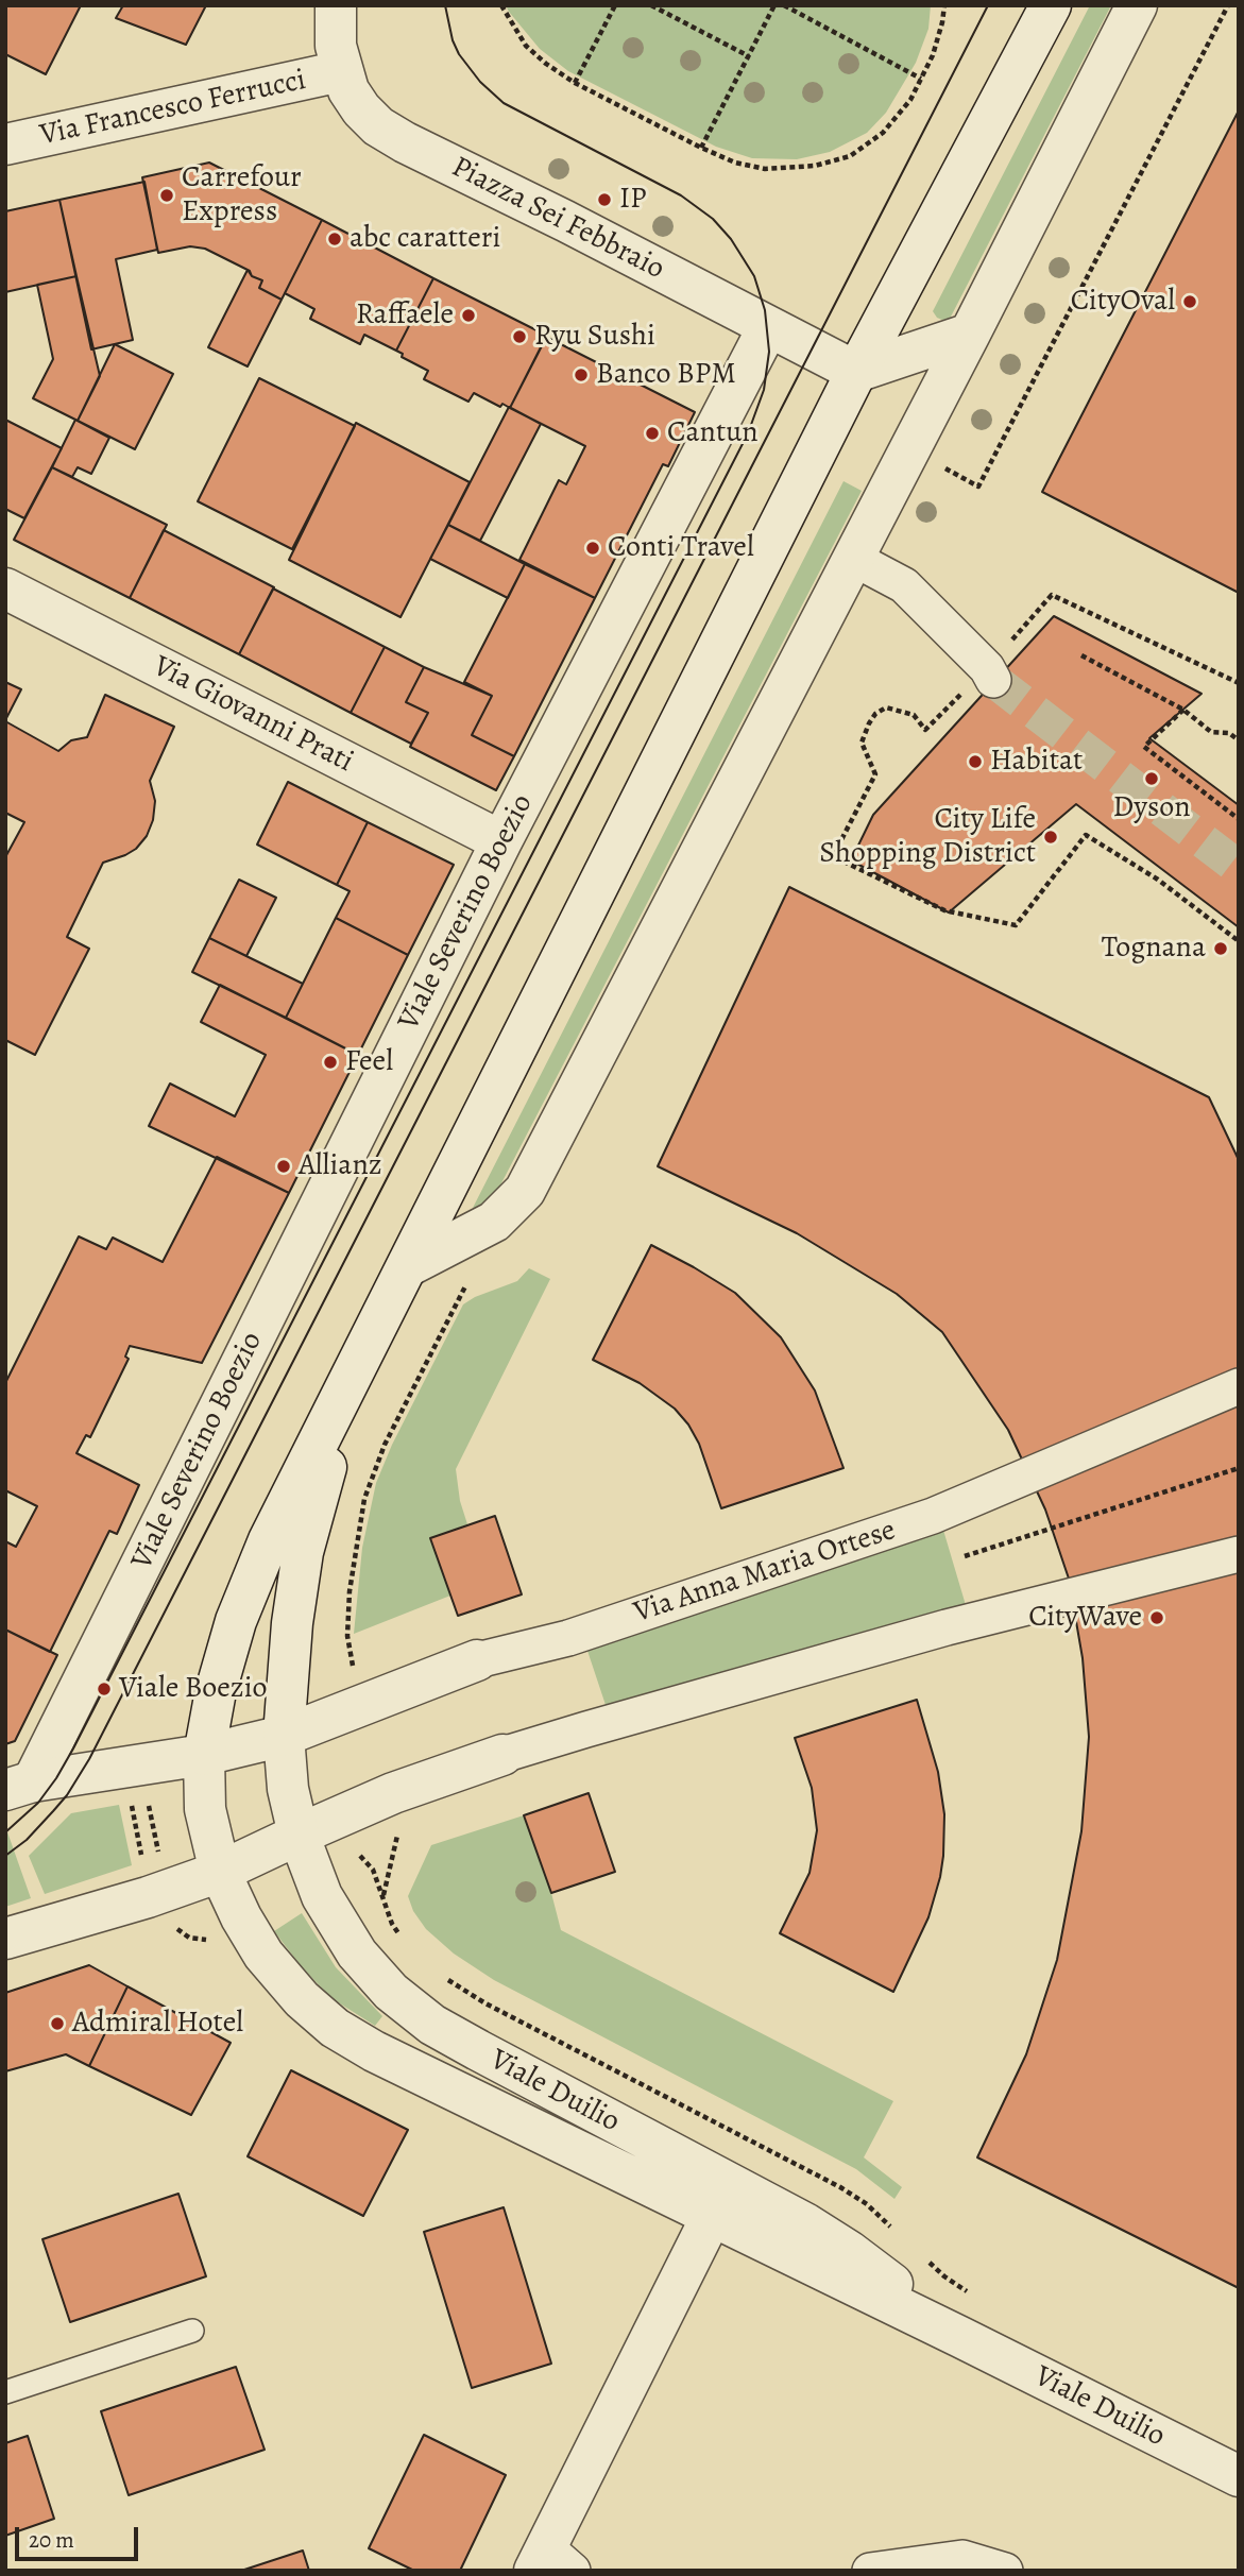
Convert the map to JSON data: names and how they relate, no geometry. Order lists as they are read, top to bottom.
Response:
{
  "streets": {
    "street": [
      "Via Francesco Ferrucci",
      "Piazza Sei Febbraio",
      "Via Giovanni Prati",
      "Viale Severino Boezio",
      "Via Anna Maria Ortese",
      "Viale Duilio"
    ]
  },
  "crossings": [
    ["Via Francesco Ferrucci", "Piazza Sei Febbraio"],
    ["Piazza Sei Febbraio", "Viale Severino Boezio"],
    ["Via Giovanni Prati", "Viale Severino Boezio"],
    ["Viale Severino Boezio", "Via Anna Maria Ortese"],
    ["Via Anna Maria Ortese", "Viale Duilio"]
  ],
  "places": [
    "Carrefour Express",
    "IP",
    "abc caratteri",
    "CityOval",
    "Raffaele",
    "Ryu Sushi",
    "Banco BPM",
    "Cantun",
    "Conti Travel",
    "Habitat",
    "Dyson",
    "City Life Shopping District",
    "Tognana",
    "Feel",
    "Allianz",
    "CityWave",
    "Viale Boezio",
    "Admiral Hotel"
  ],
  "scale_bar": "20 m"
}
